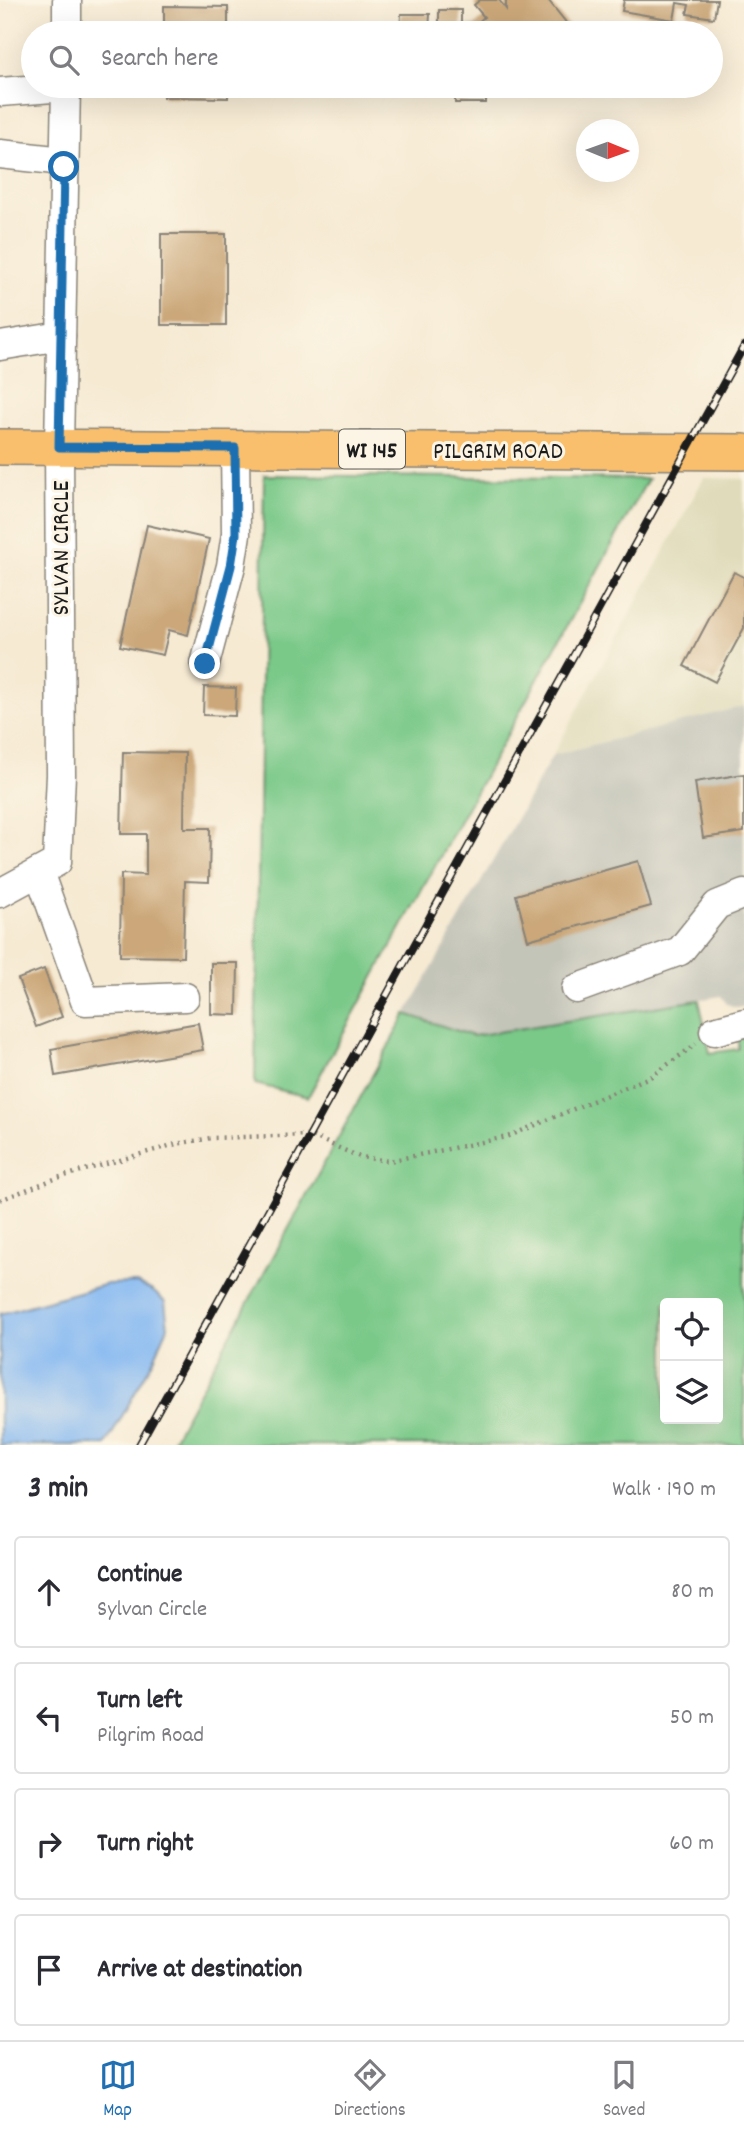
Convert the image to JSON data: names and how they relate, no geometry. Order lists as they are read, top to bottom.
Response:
{
  "streets": {
    "main road": ["WI 145", "PILGRIM ROAD"],
    "street": ["SYLVAN CIRCLE"]
  },
  "crossings": [
    ["PILGRIM ROAD", "SYLVAN CIRCLE"]
  ],
  "north": "right",
  "page": {
    "search": "Search here",
    "heading": ["3 min", "Walk · 190 m"],
    "list": [
      ["Continue", "Sylvan Circle", "80 m"],
      ["Turn left", "Pilgrim Road", "50 m"],
      ["Turn right", "60 m"],
      "Arrive at destination"
    ],
    "nav": ["Map", "Directions", "Saved"]
  }
}
